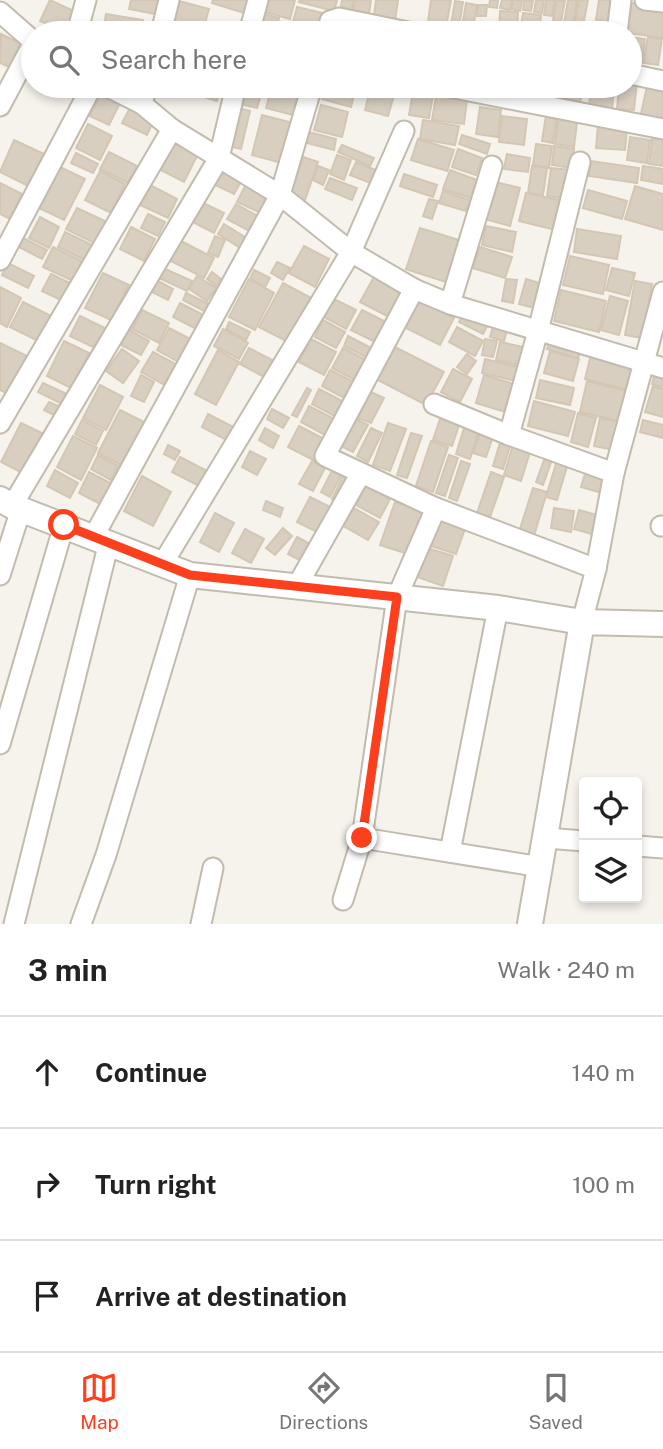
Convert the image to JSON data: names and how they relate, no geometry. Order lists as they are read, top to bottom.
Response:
{
  "page": {
    "search": "Search here",
    "heading": ["3 min", "Walk · 240 m"],
    "list": [
      ["Continue", "140 m"],
      ["Turn right", "100 m"],
      "Arrive at destination"
    ],
    "nav": ["Map", "Directions", "Saved"]
  }
}
